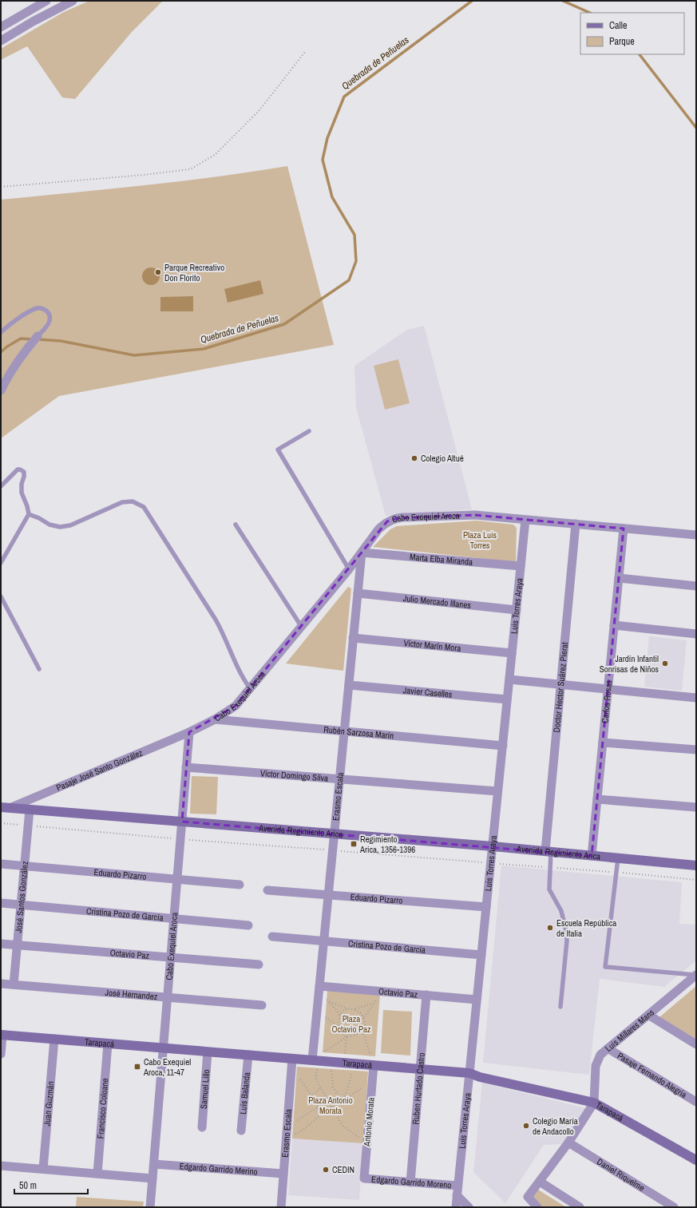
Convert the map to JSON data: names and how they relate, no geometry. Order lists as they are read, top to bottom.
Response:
{
  "streets": {
    "street": [
      "Cabo Exequiel Aroca",
      "Marta Elba Miranda",
      "Julio Mercado Illanes",
      "Luis Torres Araya",
      "Víctor Marín Mora",
      "Doctor Hector Suárez Pierat",
      "Javier Caselles",
      "Carlos Rosas",
      "Rubén Sarzosa Marín",
      "Pasaje José Santo González",
      "Víctor Domingo Silva",
      "Erasmo Escala",
      "Avenida Regimiento Arica",
      "Eduardo Pizarro",
      "José Santos González",
      "Cristina Pozo de García",
      "Octavio Paz",
      "José Hernandez",
      "Luis Millares Mans",
      "Tarapacá",
      "Pasaje Fernando Alegria",
      "Samuel Lillo",
      "Ruben Hurtado Castro",
      "Luis Balanda",
      "Juan Guzmán",
      "Francisco Coloane",
      "Antonio Morata",
      "Edgardo Garrido Merino",
      "Daniel Riquelme",
      "Edgardo Garrido Moreno"
    ]
  },
  "crossings": [
    ["Cabo Exequiel Aroca", "Marta Elba Miranda"],
    ["Cabo Exequiel Aroca", "Luis Torres Araya"],
    ["Cabo Exequiel Aroca", "Doctor Hector Suárez Pierat"],
    ["Cabo Exequiel Aroca", "Carlos Rosas"],
    ["Cabo Exequiel Aroca", "Rubén Sarzosa Marín"],
    ["Cabo Exequiel Aroca", "Pasaje José Santo González"],
    ["Cabo Exequiel Aroca", "Víctor Domingo Silva"],
    ["Cabo Exequiel Aroca", "Erasmo Escala"],
    ["Cabo Exequiel Aroca", "Avenida Regimiento Arica"],
    ["Cabo Exequiel Aroca", "Eduardo Pizarro"],
    ["Cabo Exequiel Aroca", "Cristina Pozo de García"],
    ["Cabo Exequiel Aroca", "Octavio Paz"],
    ["Cabo Exequiel Aroca", "José Hernandez"],
    ["Cabo Exequiel Aroca", "Tarapacá"],
    ["Cabo Exequiel Aroca", "Edgardo Garrido Merino"],
    ["Marta Elba Miranda", "Luis Torres Araya"],
    ["Marta Elba Miranda", "Erasmo Escala"],
    ["Julio Mercado Illanes", "Luis Torres Araya"],
    ["Julio Mercado Illanes", "Erasmo Escala"],
    ["Luis Torres Araya", "Víctor Marín Mora"],
    ["Luis Torres Araya", "Javier Caselles"],
    ["Luis Torres Araya", "Rubén Sarzosa Marín"],
    ["Luis Torres Araya", "Víctor Domingo Silva"],
    ["Luis Torres Araya", "Avenida Regimiento Arica"],
    ["Luis Torres Araya", "Eduardo Pizarro"],
    ["Luis Torres Araya", "Cristina Pozo de García"],
    ["Luis Torres Araya", "Octavio Paz"],
    ["Luis Torres Araya", "Tarapacá"],
    ["Luis Torres Araya", "Edgardo Garrido Moreno"],
    ["Víctor Marín Mora", "Erasmo Escala"],
    ["Doctor Hector Suárez Pierat", "Avenida Regimiento Arica"],
    ["Javier Caselles", "Erasmo Escala"],
    ["Carlos Rosas", "Avenida Regimiento Arica"],
    ["Rubén Sarzosa Marín", "Erasmo Escala"],
    ["Pasaje José Santo González", "Avenida Regimiento Arica"],
    ["Víctor Domingo Silva", "Erasmo Escala"],
    ["Erasmo Escala", "Avenida Regimiento Arica"],
    ["Erasmo Escala", "Eduardo Pizarro"],
    ["Erasmo Escala", "Cristina Pozo de García"],
    ["Erasmo Escala", "Octavio Paz"],
    ["Erasmo Escala", "Tarapacá"],
    ["Erasmo Escala", "Edgardo Garrido Merino"],
    ["Avenida Regimiento Arica", "José Santos González"],
    ["Eduardo Pizarro", "José Santos González"],
    ["José Santos González", "Cristina Pozo de García"],
    ["José Santos González", "Octavio Paz"],
    ["José Santos González", "José Hernandez"],
    ["Octavio Paz", "Ruben Hurtado Castro"],
    ["Luis Millares Mans", "Tarapacá"],
    ["Luis Millares Mans", "Pasaje Fernando Alegria"],
    ["Tarapacá", "Samuel Lillo"],
    ["Tarapacá", "Ruben Hurtado Castro"],
    ["Tarapacá", "Luis Balanda"],
    ["Tarapacá", "Juan Guzmán"],
    ["Tarapacá", "Francisco Coloane"],
    ["Tarapacá", "Antonio Morata"],
    ["Ruben Hurtado Castro", "Edgardo Garrido Moreno"],
    ["Antonio Morata", "Edgardo Garrido Moreno"]
  ],
  "water": ["Quebrada de Peñuelas"],
  "parks": ["Plaza Luis Torres", "Plaza Octavio Paz", "Plaza Antonio Morata"],
  "places": {
    "other": [
      "Parque Recreativo Don Florito",
      "Colegio Altué",
      "Jardín Infantil Sonrisas de Niños",
      "Escuela República de Italia",
      "Colegio María de Andacollo",
      "CEDIN"
    ],
    "transit": ["Regimiento Arica, 1356-1396", "Cabo Exequiel Aroca, 11-47"]
  },
  "legend": ["Calle", "Parque"],
  "scale_bar": "50 m"
}
